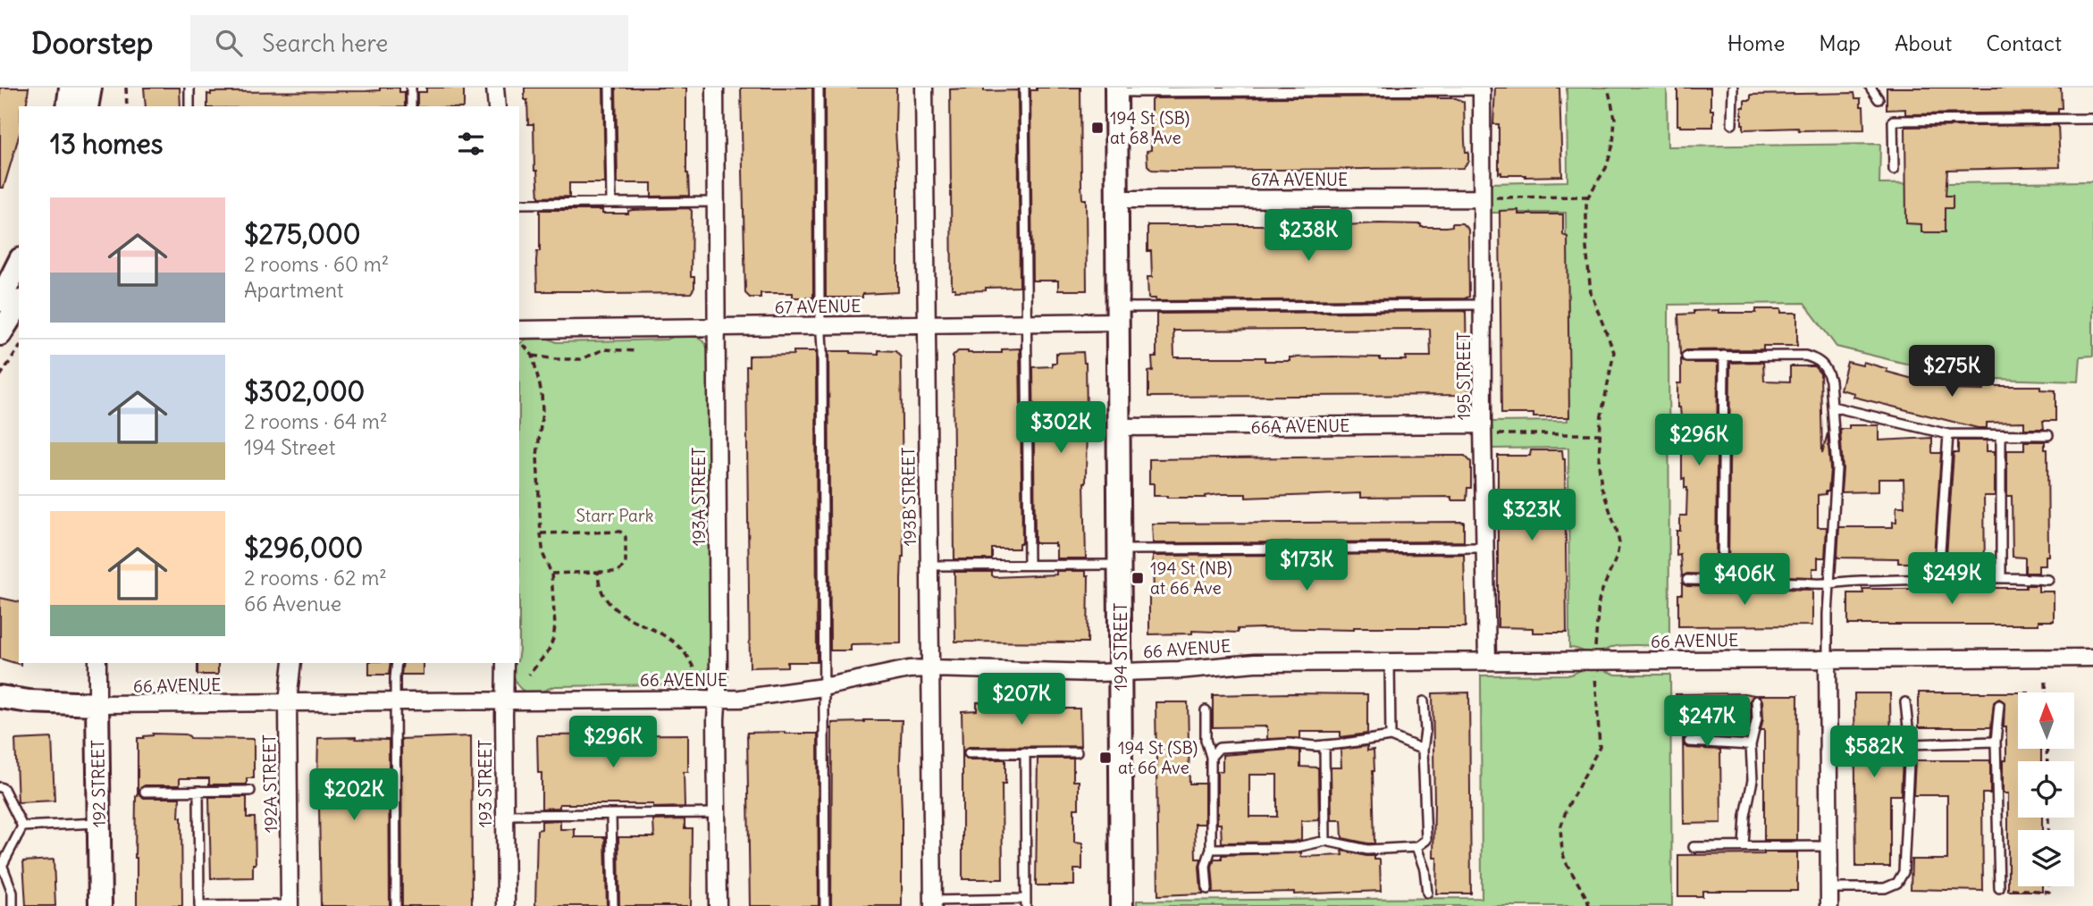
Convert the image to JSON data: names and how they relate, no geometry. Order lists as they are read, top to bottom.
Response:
{
  "streets": {
    "street": [
      "67A AVENUE",
      "67 AVENUE",
      "195 STREET",
      "66A AVENUE",
      "193A STREET",
      "193B STREET",
      "66 AVENUE",
      "194 STREET",
      "192 STREET",
      "192A STREET",
      "193 STREET"
    ]
  },
  "crossings": [
    ["67A AVENUE", "195 STREET"],
    ["67A AVENUE", "194 STREET"],
    ["67 AVENUE", "193A STREET"],
    ["67 AVENUE", "193B STREET"],
    ["67 AVENUE", "194 STREET"],
    ["195 STREET", "66A AVENUE"],
    ["195 STREET", "66 AVENUE"],
    ["66A AVENUE", "194 STREET"],
    ["193A STREET", "66 AVENUE"],
    ["193B STREET", "66 AVENUE"],
    ["66 AVENUE", "194 STREET"],
    ["66 AVENUE", "192 STREET"],
    ["66 AVENUE", "192A STREET"],
    ["66 AVENUE", "193 STREET"]
  ],
  "parks": ["Starr Park"],
  "places": {
    "transit": ["194 St (SB) at 68 Ave", "194 St (NB) at 66 Ave", "194 St (SB) at 66 Ave"]
  },
  "north": "top",
  "page": {
    "header": "Doorstep",
    "search": "Search here",
    "nav": [
      "Home",
      "Map",
      "About",
      "Contact"
    ],
    "heading": "13 homes",
    "list": [
      {
        "name": "$275,000",
        "note": "2 rooms · 60 m² · Apartment"
      },
      {
        "name": "$302,000",
        "note": "2 rooms · 64 m² · 194 Street"
      },
      {
        "name": "$296,000",
        "note": "2 rooms · 62 m² · 66 Avenue"
      }
    ],
    "price": [
      "$238K",
      "$275K",
      "$302K",
      "$296K",
      "$323K",
      "$173K",
      "$249K",
      "$406K",
      "$207K",
      "$247K",
      "$296K",
      "$582K",
      "$202K"
    ]
  }
}
